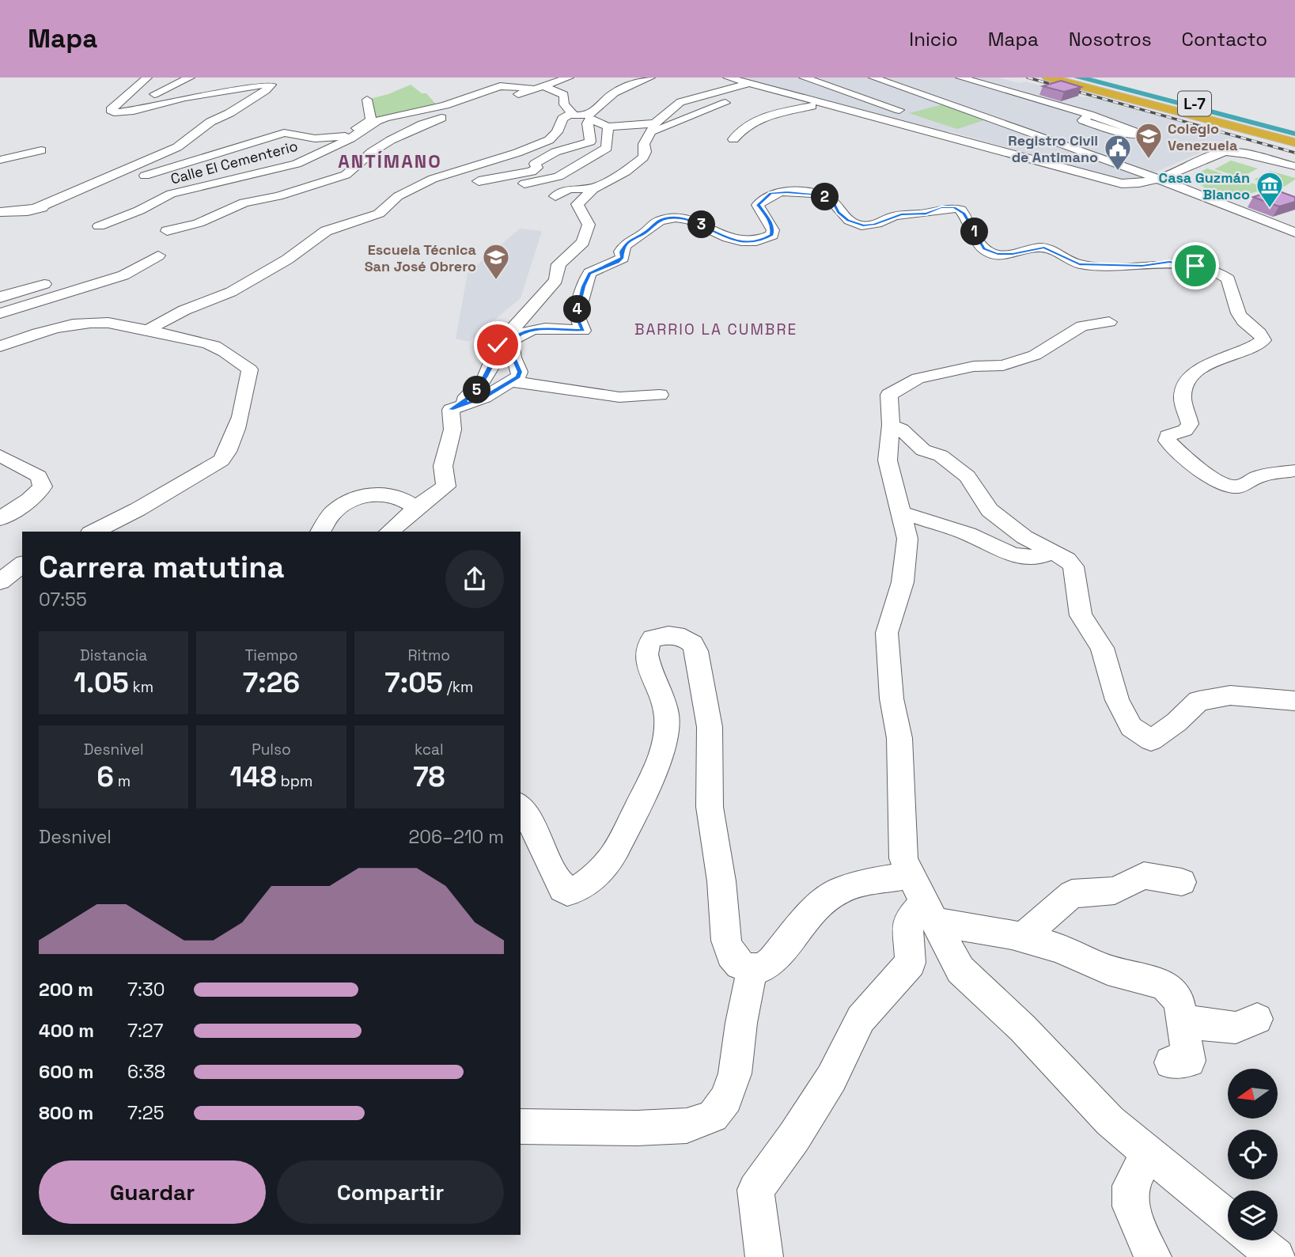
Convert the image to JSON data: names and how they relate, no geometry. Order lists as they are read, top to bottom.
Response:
{
  "streets": {
    "highway": ["L-7"],
    "street": ["Calle El Cementerio"]
  },
  "districts": ["ANTÍMANO", "BARRIO LA CUMBRE"],
  "places": {
    "school or university": ["Colegio Venezuela", "Escuela Técnica San José Obrero"],
    "public building": ["Registro Civil de Antimano"],
    "museum": ["Casa Guzmán Blanco"]
  },
  "north": "left",
  "page": {
    "header": "Mapa",
    "nav": [
      "Inicio",
      "Mapa",
      "Nosotros",
      "Contacto"
    ],
    "pins": [
      "2",
      "3",
      "1",
      "4",
      "5"
    ],
    "heading": ["Carrera matutina", "07:55"],
    "stats": [
      ["Distancia", "1.05 km"],
      ["Tiempo", "7:26"],
      ["Ritmo", "7:05 /km"],
      ["Desnivel", "6 m"],
      ["Pulso", "148 bpm"],
      ["kcal", "78"]
    ],
    "chart": ["Desnivel", "206–210 m"],
    "list": [
      {
        "name": "200 m",
        "note": "7:30"
      },
      {
        "name": "400 m",
        "note": "7:27"
      },
      {
        "name": "600 m",
        "note": "6:38"
      },
      {
        "name": "800 m",
        "note": "7:25"
      }
    ],
    "buttons": ["Guardar", "Compartir"]
  }
}
